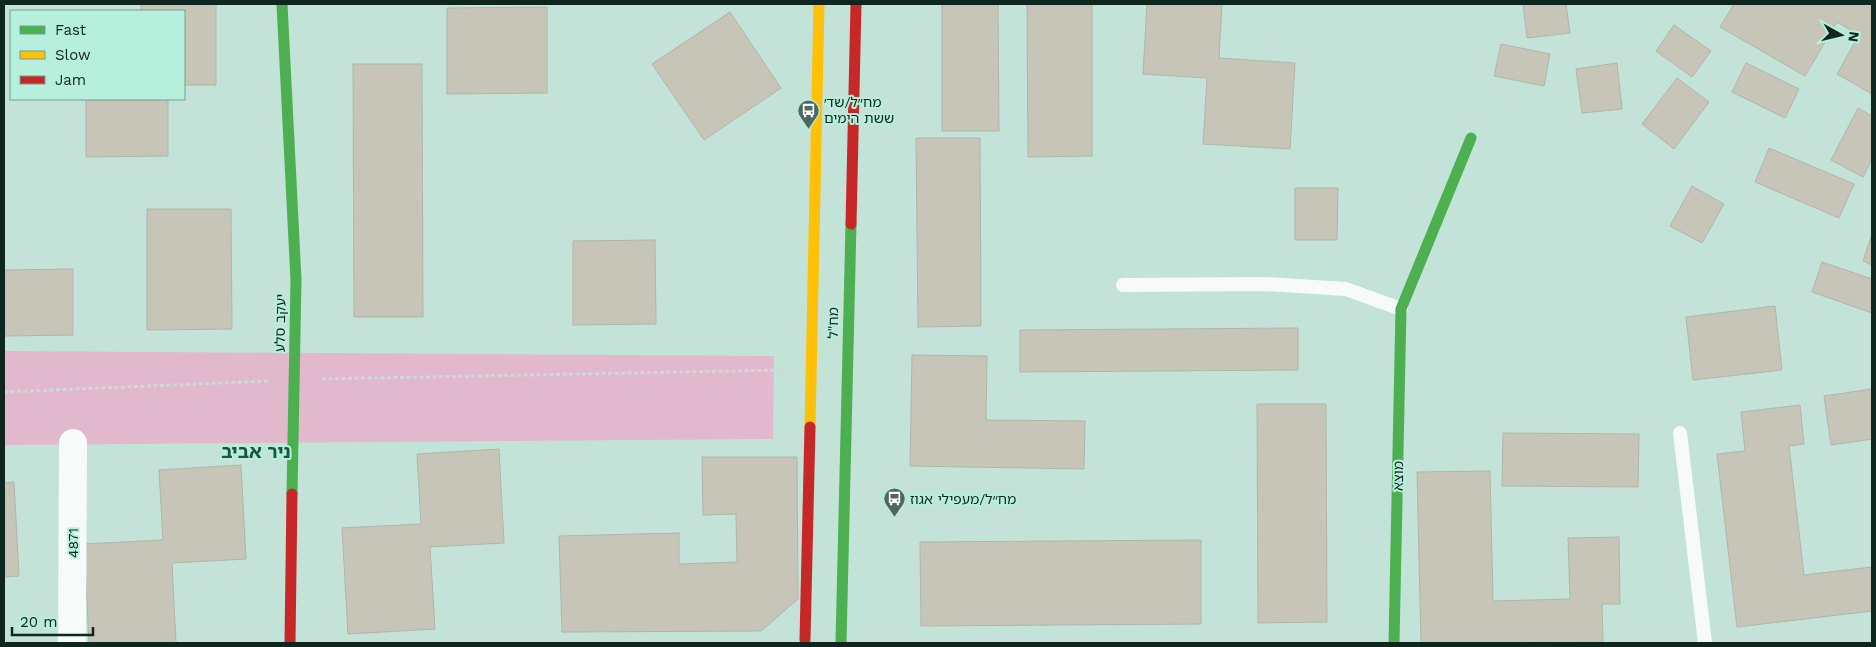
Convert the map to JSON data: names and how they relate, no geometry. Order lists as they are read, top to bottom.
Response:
{
  "streets": {
    "street": [
      "יעקב סלע",
      "מח\"ל",
      "מוצא",
      "4871"
    ]
  },
  "districts": ["ניר אביב"],
  "places": {
    "bus stop": ["מח״ל/שד׳ ששת הימים", "מח״ל/מעפילי אגוז"]
  },
  "legend": ["Fast", "Slow", "Jam"],
  "scale_bar": "20 m",
  "north": "right"
}
